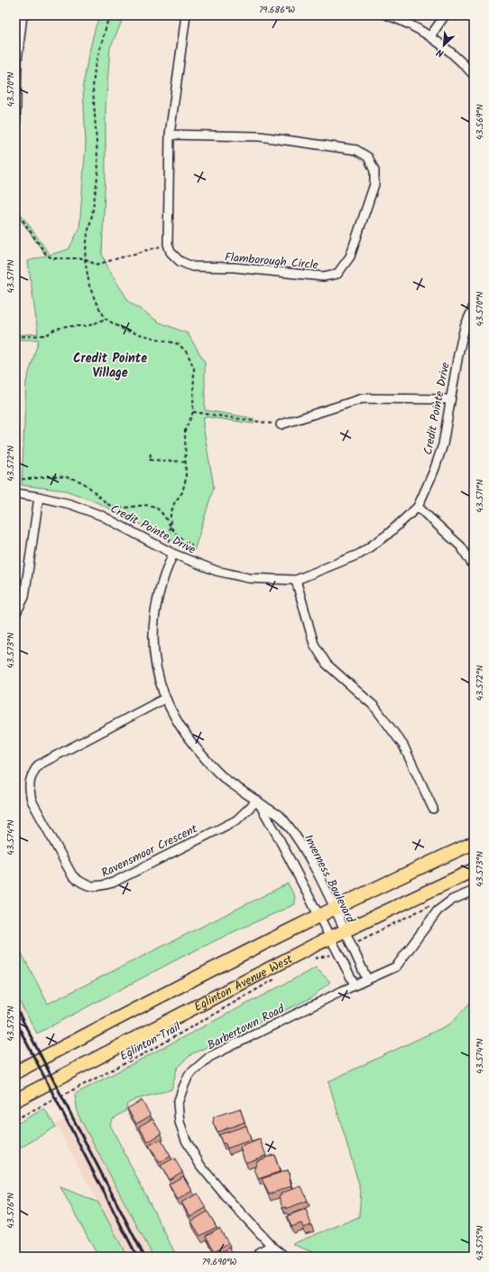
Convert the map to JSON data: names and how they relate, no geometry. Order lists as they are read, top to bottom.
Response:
{
  "streets": {
    "main road": ["Eglinton Avenue West"],
    "street": [
      "Flamborough Circle",
      "Credit Pointe Drive",
      "Ravensmoor Crescent",
      "Inverness Boulevard",
      "Barbertown Road"
    ],
    "path": ["Eglinton Trail"]
  },
  "crossings": [
    ["Credit Pointe Drive", "Inverness Boulevard"],
    ["Ravensmoor Crescent", "Inverness Boulevard"],
    ["Inverness Boulevard", "Eglinton Avenue West"],
    ["Inverness Boulevard", "Barbertown Road"]
  ],
  "districts": ["Credit Pointe Village"],
  "north": "bottom left",
  "coordinates": [
    "79.686°W",
    "43.570°N",
    "43.569°N",
    "43.571°N",
    "43.572°N",
    "43.573°N",
    "43.574°N",
    "43.575°N",
    "43.576°N",
    "79.690°W"
  ]
}
